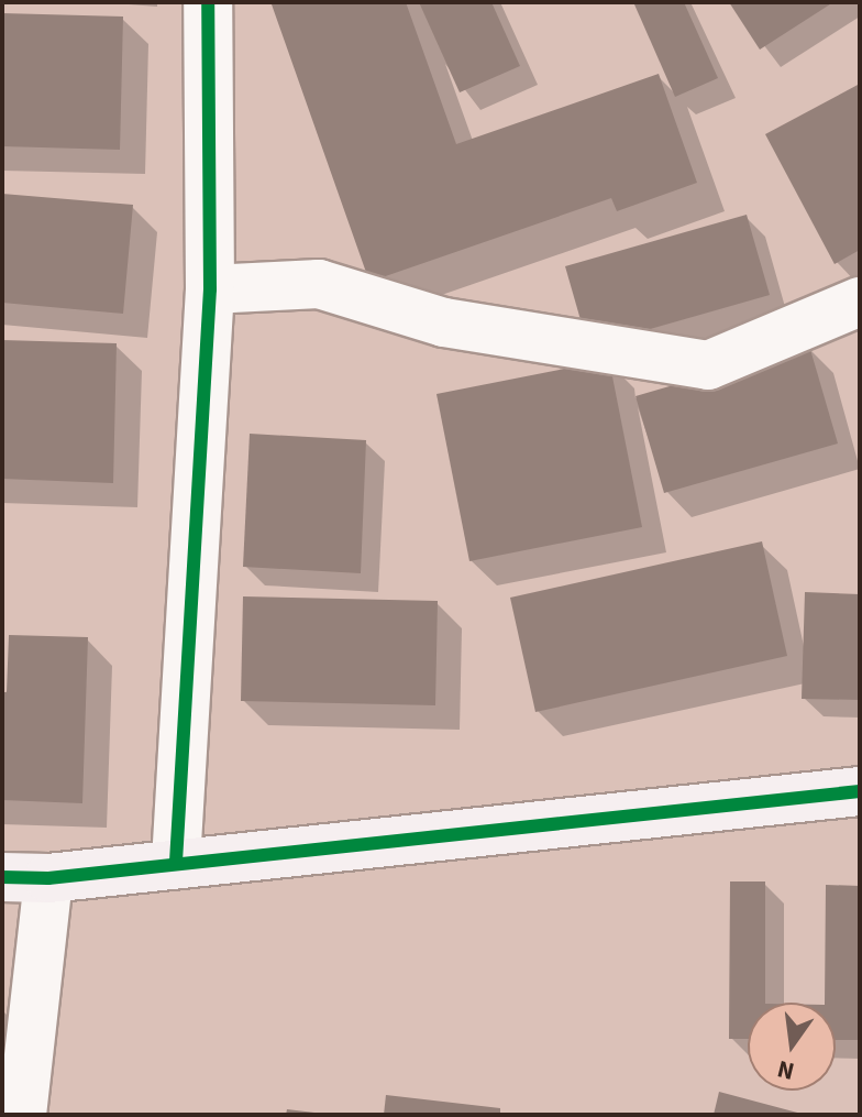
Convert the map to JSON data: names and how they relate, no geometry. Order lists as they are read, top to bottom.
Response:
{
  "north": "bottom"
}
